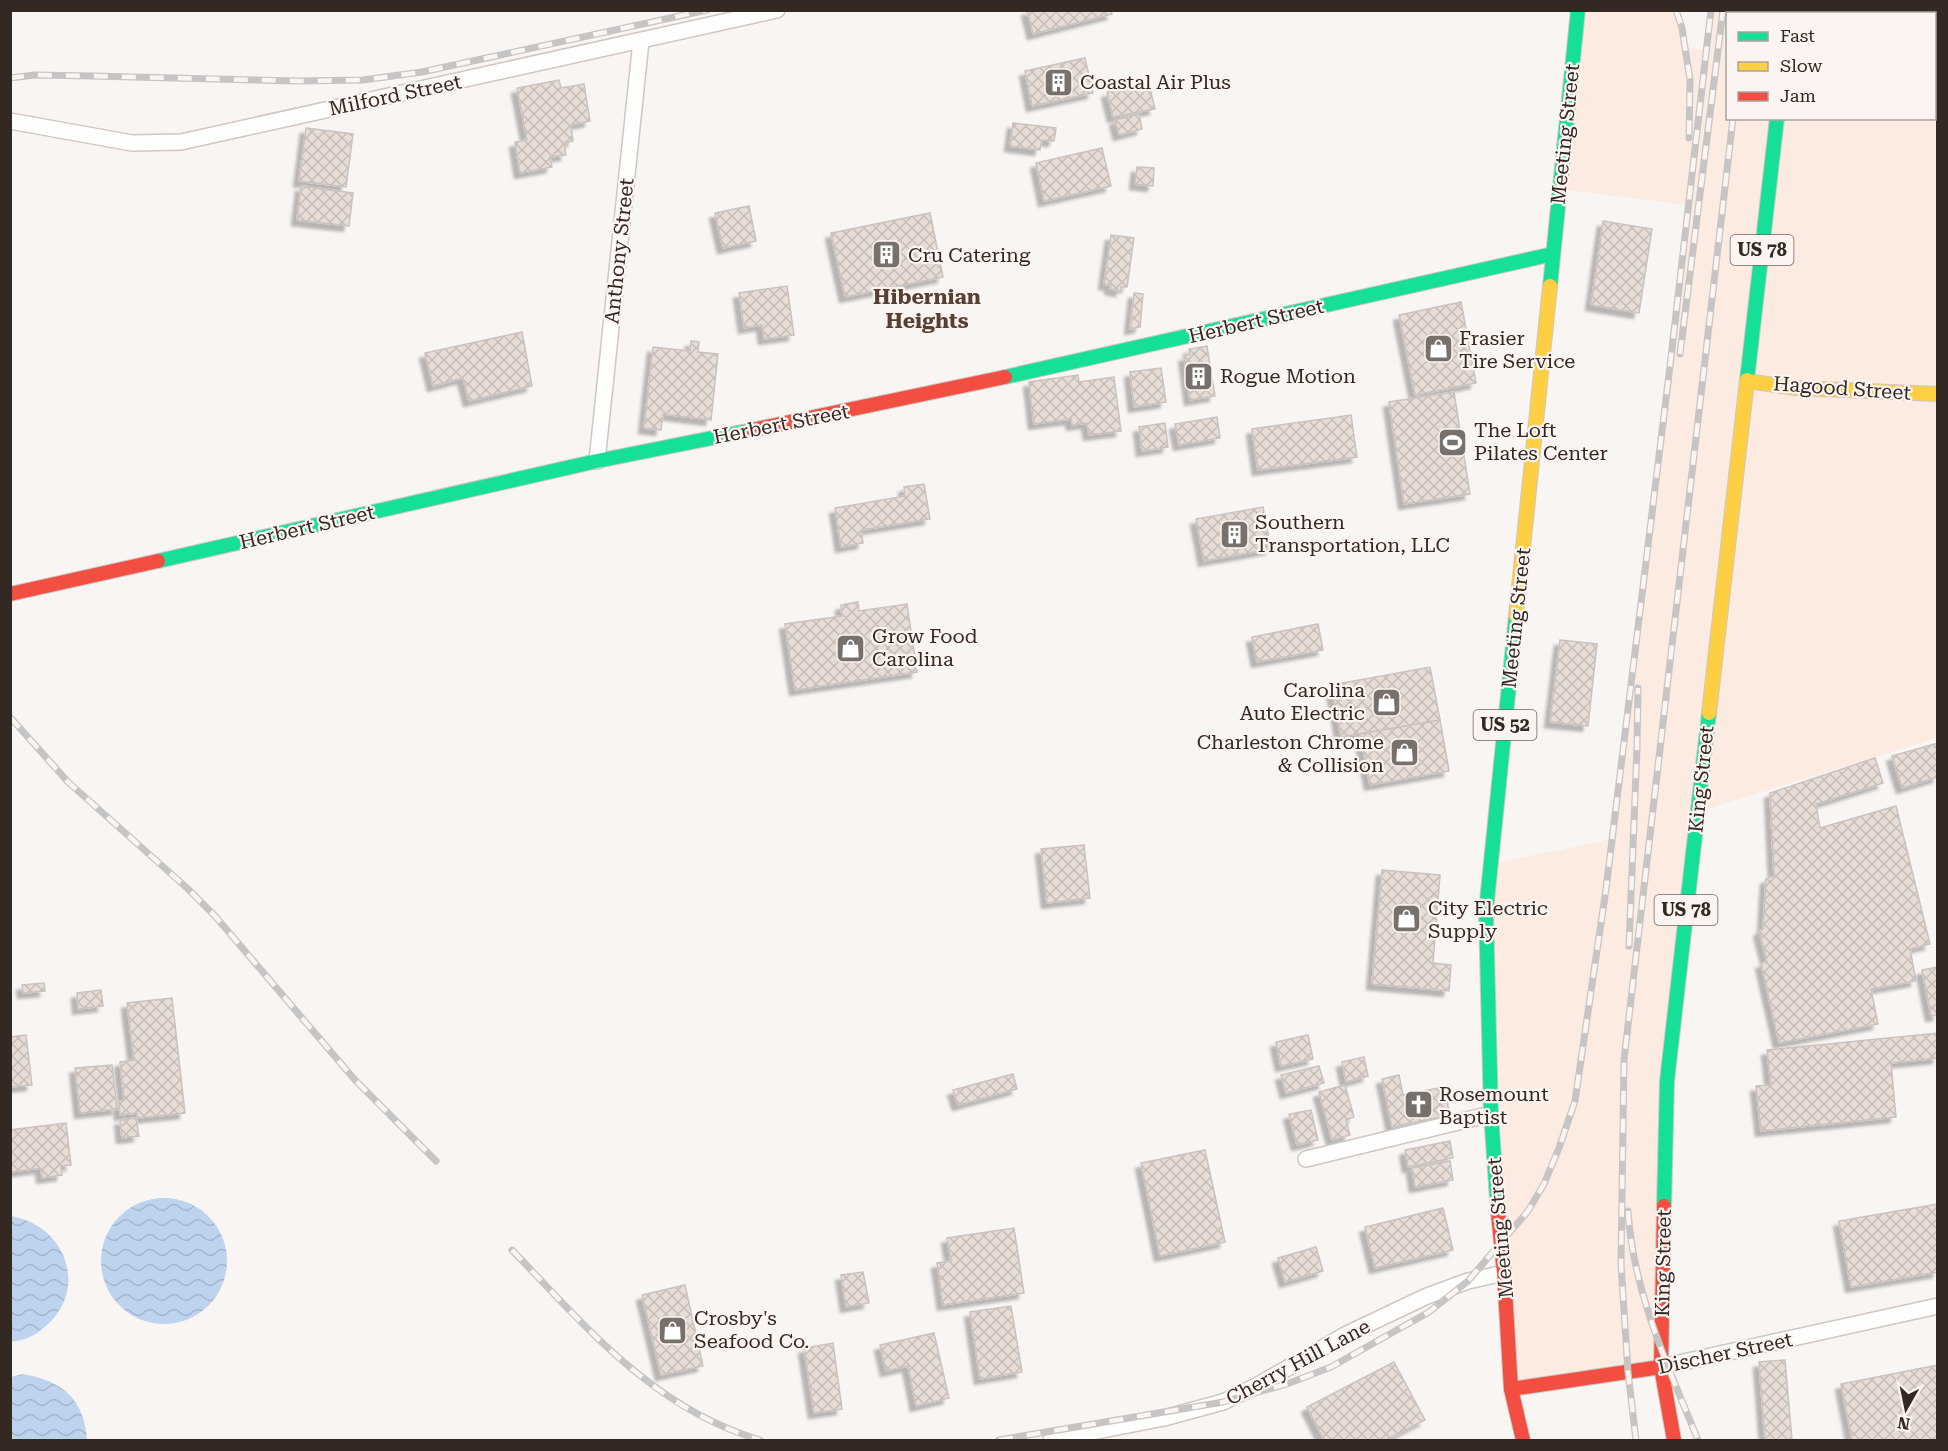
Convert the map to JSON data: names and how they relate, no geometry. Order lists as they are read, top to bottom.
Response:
{
  "streets": {
    "main road": [
      "Meeting Street",
      "US 78",
      "Herbert Street",
      "Hagood Street",
      "US 52",
      "King Street",
      "Discher Street"
    ],
    "street": ["Milford Street", "Anthony Street", "Cherry Hill Lane"]
  },
  "crossings": [
    ["Milford Street", "Anthony Street"],
    ["Meeting Street", "Herbert Street"],
    ["Meeting Street", "Discher Street"],
    ["Meeting Street", "Cherry Hill Lane"],
    ["Anthony Street", "Herbert Street"],
    ["Hagood Street", "King Street"],
    ["King Street", "Discher Street"]
  ],
  "districts": ["Hibernian Heights"],
  "places": {
    "building": [
      "Coastal Air Plus",
      "Cru Catering",
      "Rogue Motion",
      "Southern Transportation, LLC"
    ],
    "shop": [
      "Frasier Tire Service",
      "Grow Food Carolina",
      "Carolina Auto Electric",
      "Charleston Chrome & Collision",
      "City Electric Supply",
      "Crosby's Seafood Co."
    ],
    "sports": ["The Loft Pilates Center"],
    "church": ["Rosemount Baptist"]
  },
  "legend": ["Fast", "Slow", "Jam"],
  "north": "bottom"
}
